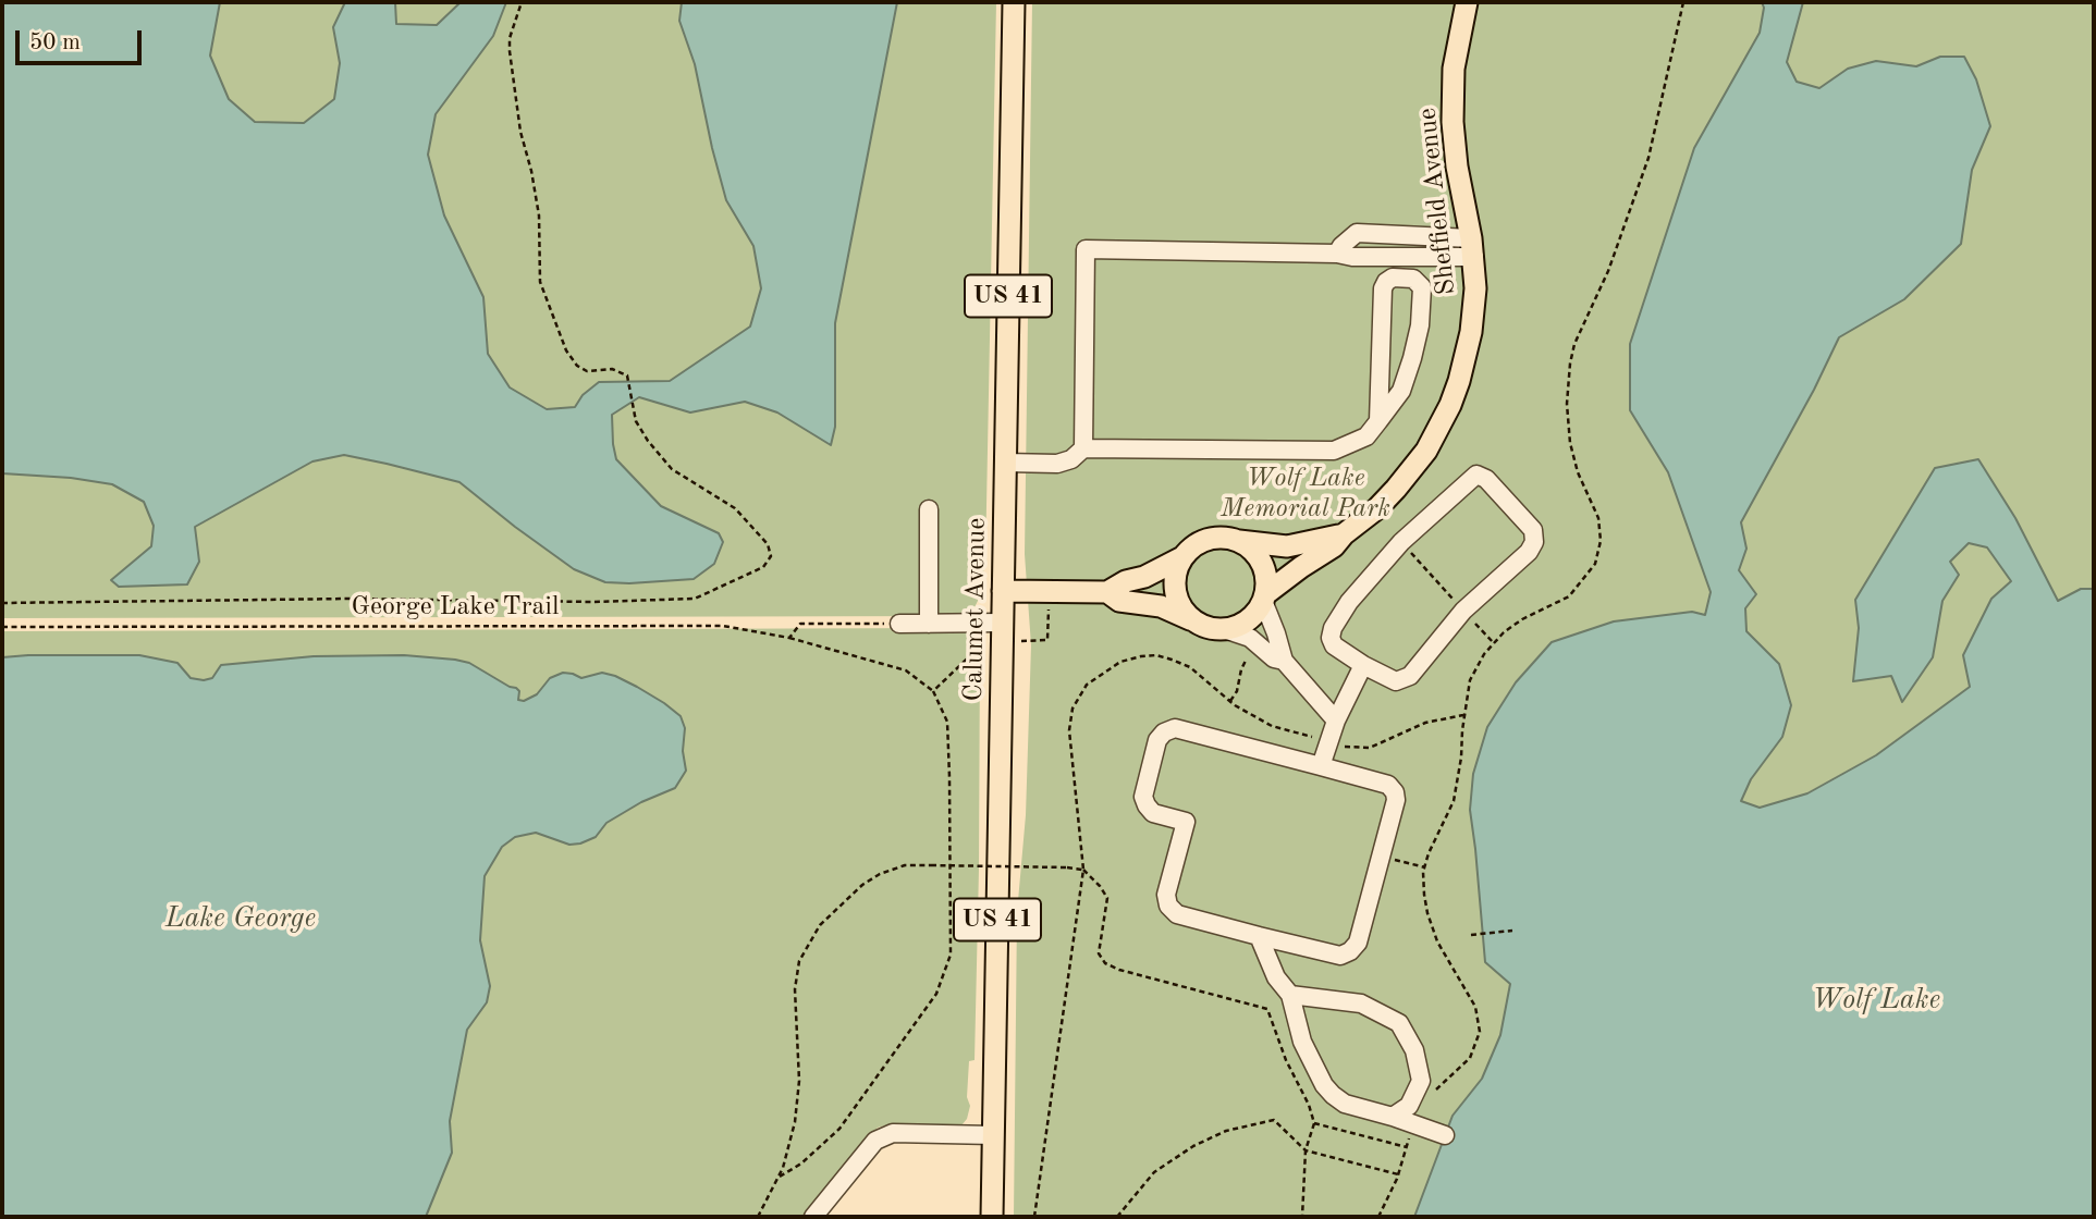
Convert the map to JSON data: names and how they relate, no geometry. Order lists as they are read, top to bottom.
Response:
{
  "streets": {
    "main road": ["Sheffield Avenue", "US 41", "Calumet Avenue"],
    "path": ["George Lake Trail"]
  },
  "water": ["Lake George", "Wolf Lake"],
  "parks": ["Wolf Lake Memorial Park"],
  "scale_bar": "50 m"
}
